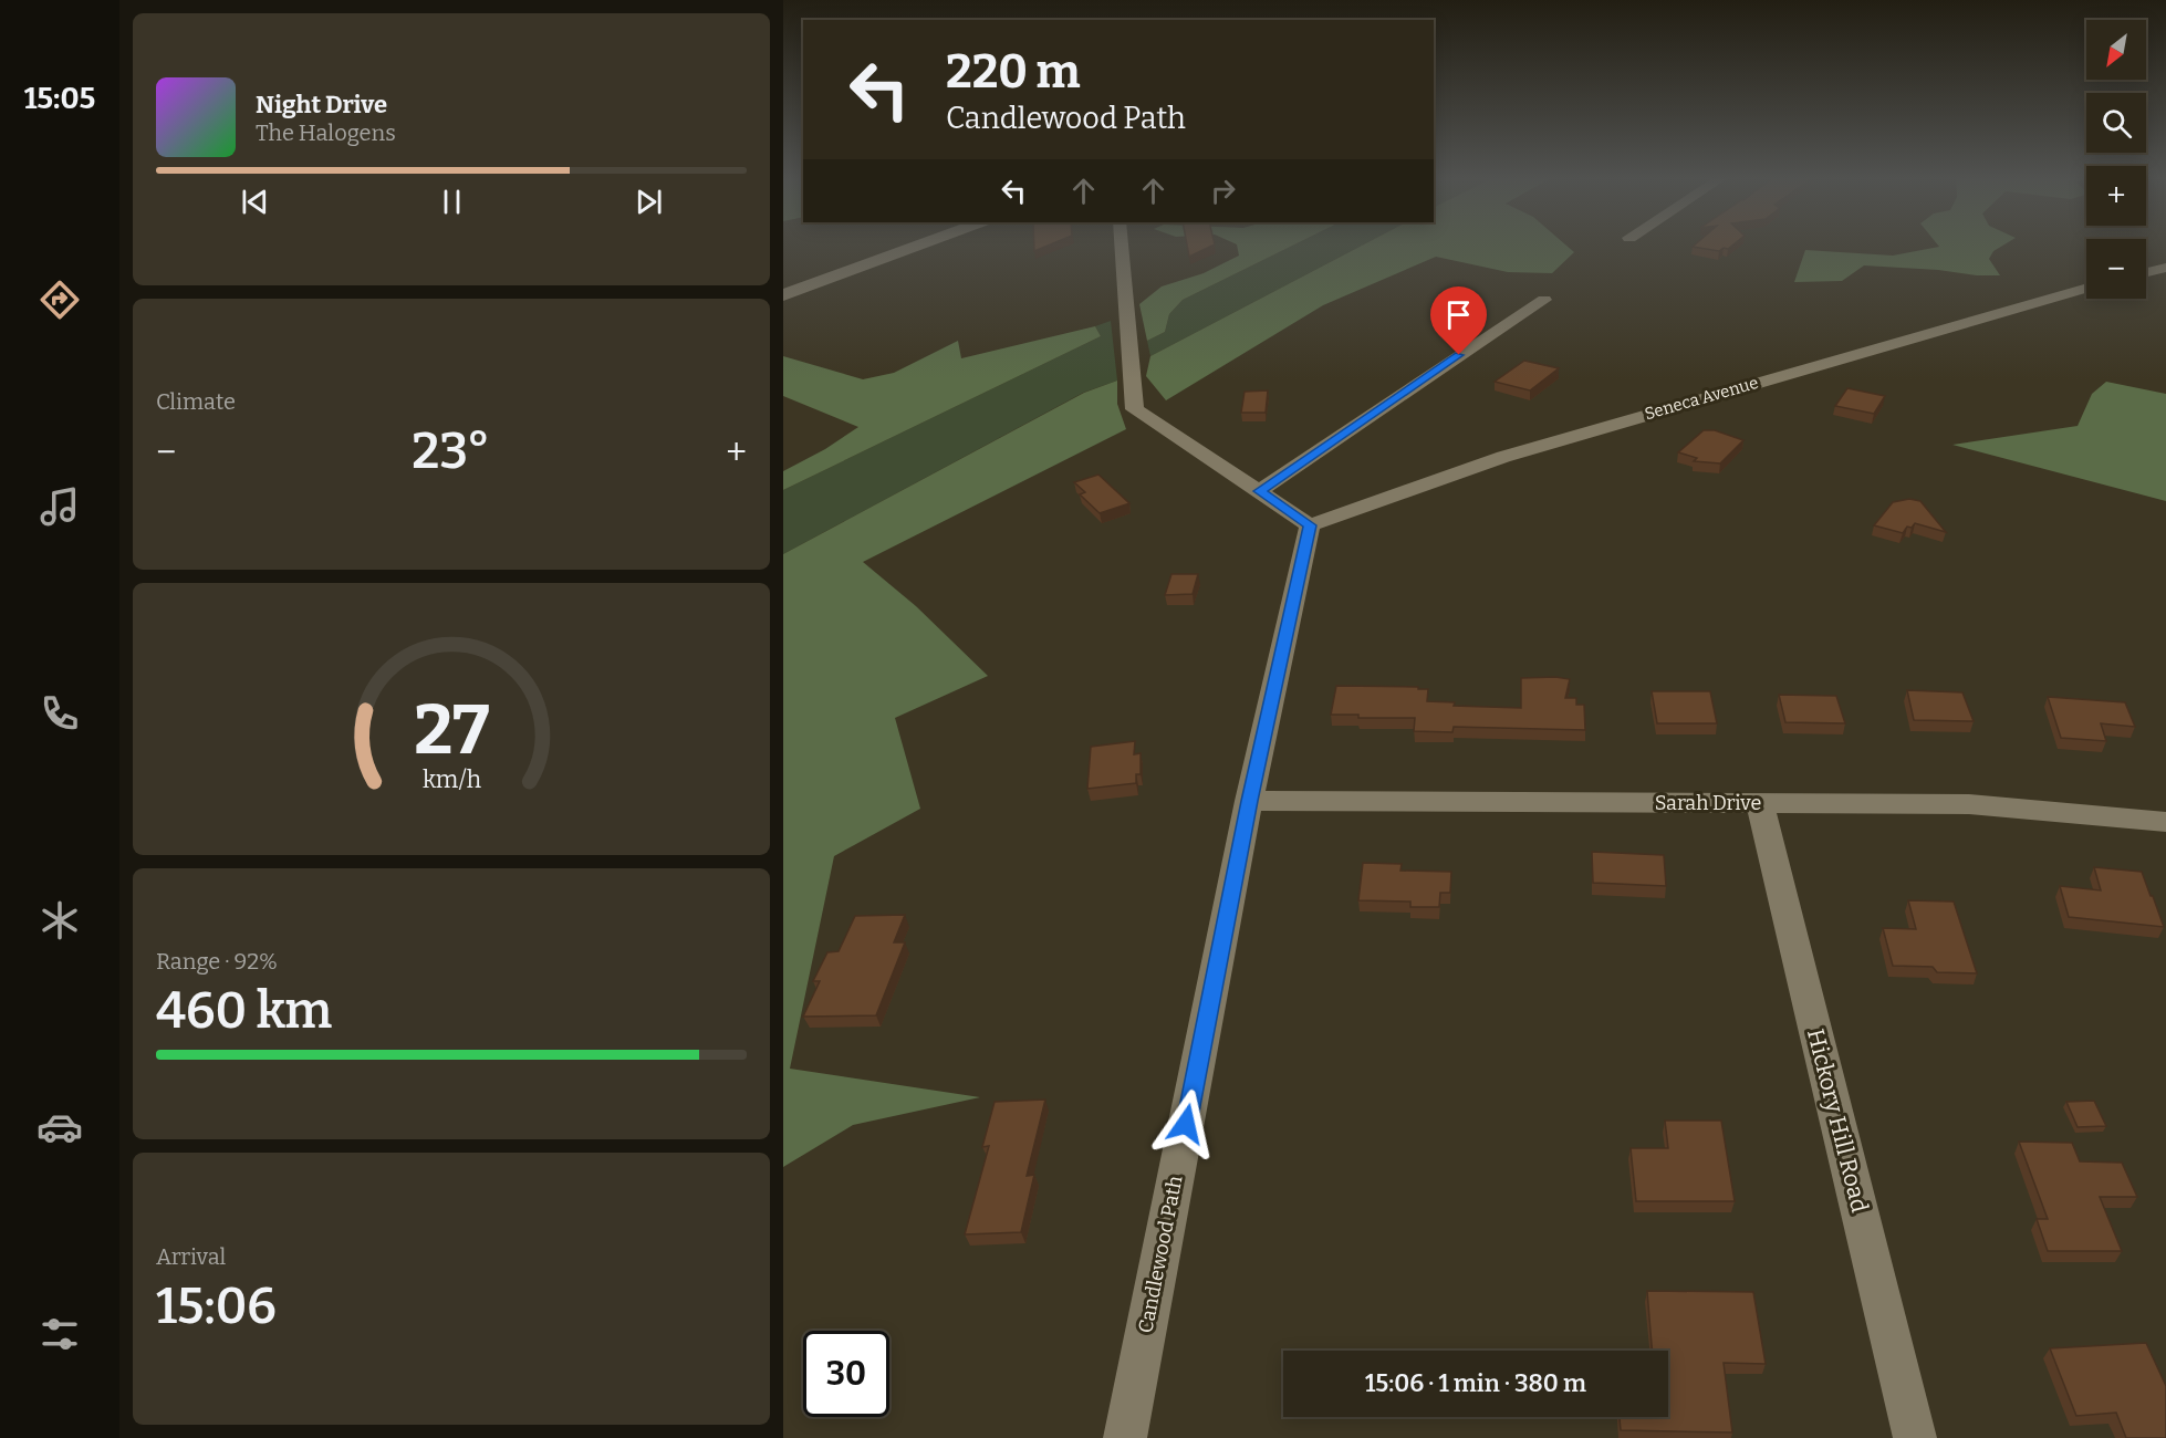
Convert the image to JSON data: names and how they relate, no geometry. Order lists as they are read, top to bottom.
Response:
{
  "streets": {
    "street": [
      "Seneca Avenue",
      "Sarah Drive",
      "Hickory Hill Road",
      "Candlewood Path"
    ]
  },
  "crossings": [
    ["Seneca Avenue", "Candlewood Path"],
    ["Sarah Drive", "Hickory Hill Road"],
    ["Sarah Drive", "Candlewood Path"]
  ],
  "north": "bottom left",
  "page": {
    "tabs": "15:05",
    "map_buttons": ["+", "−"],
    "turn": ["220 m", "Candlewood Path"],
    "song": ["Night Drive", "The Halogens"],
    "tile": [
      "Climate",
      ["Range · 92%", "460 km"],
      ["Arrival", "15:06"]
    ],
    "heat": ["−", "23°", "+"],
    "limit": "30",
    "trip": "15:06 · 1 min · 380 m",
    "gauge": ["27", "km/h"]
  }
}
